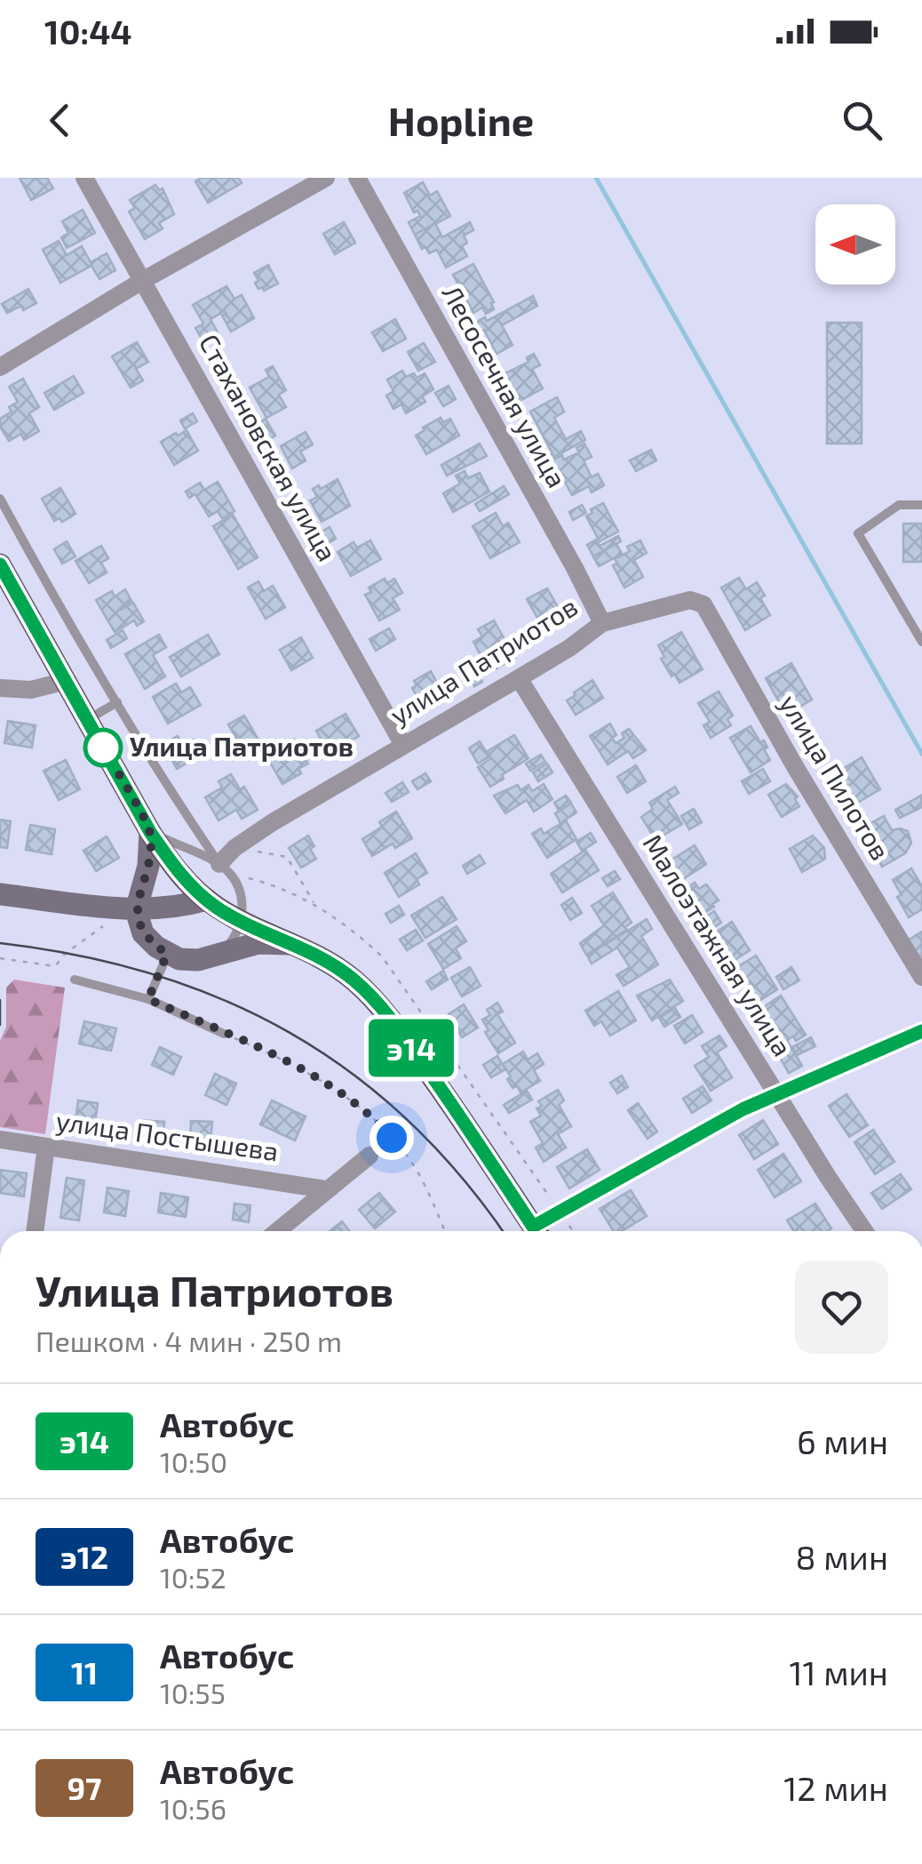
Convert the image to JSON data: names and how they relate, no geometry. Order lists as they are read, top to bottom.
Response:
{
  "streets": {
    "street": [
      "Лесосечная улица",
      "Стахановская улица",
      "улица Патриотов",
      "улица Пилотов",
      "Малоэтажная улица",
      "улица Постышева"
    ]
  },
  "crossings": [
    ["Лесосечная улица", "улица Патриотов"],
    ["Стахановская улица", "улица Патриотов"],
    ["улица Патриотов", "улица Пилотов"],
    ["улица Патриотов", "Малоэтажная улица"]
  ],
  "places": ["Улица Патриотов"],
  "lines": ["bus line э14"],
  "north": "left",
  "page": {
    "status": "10:44",
    "header": "Hopline",
    "on_map": "э14",
    "heading": ["Улица Патриотов", "Пешком · 4 мин · 250 m"],
    "list": [
      {
        "mark": "э14",
        "name": "Автобус",
        "note": "10:50",
        "value": "6 мин"
      },
      {
        "mark": "э12",
        "name": "Автобус",
        "note": "10:52",
        "value": "8 мин"
      },
      {
        "mark": "11",
        "name": "Автобус",
        "note": "10:55",
        "value": "11 мин"
      },
      {
        "mark": "97",
        "name": "Автобус",
        "note": "10:56",
        "value": "12 мин"
      }
    ]
  }
}
